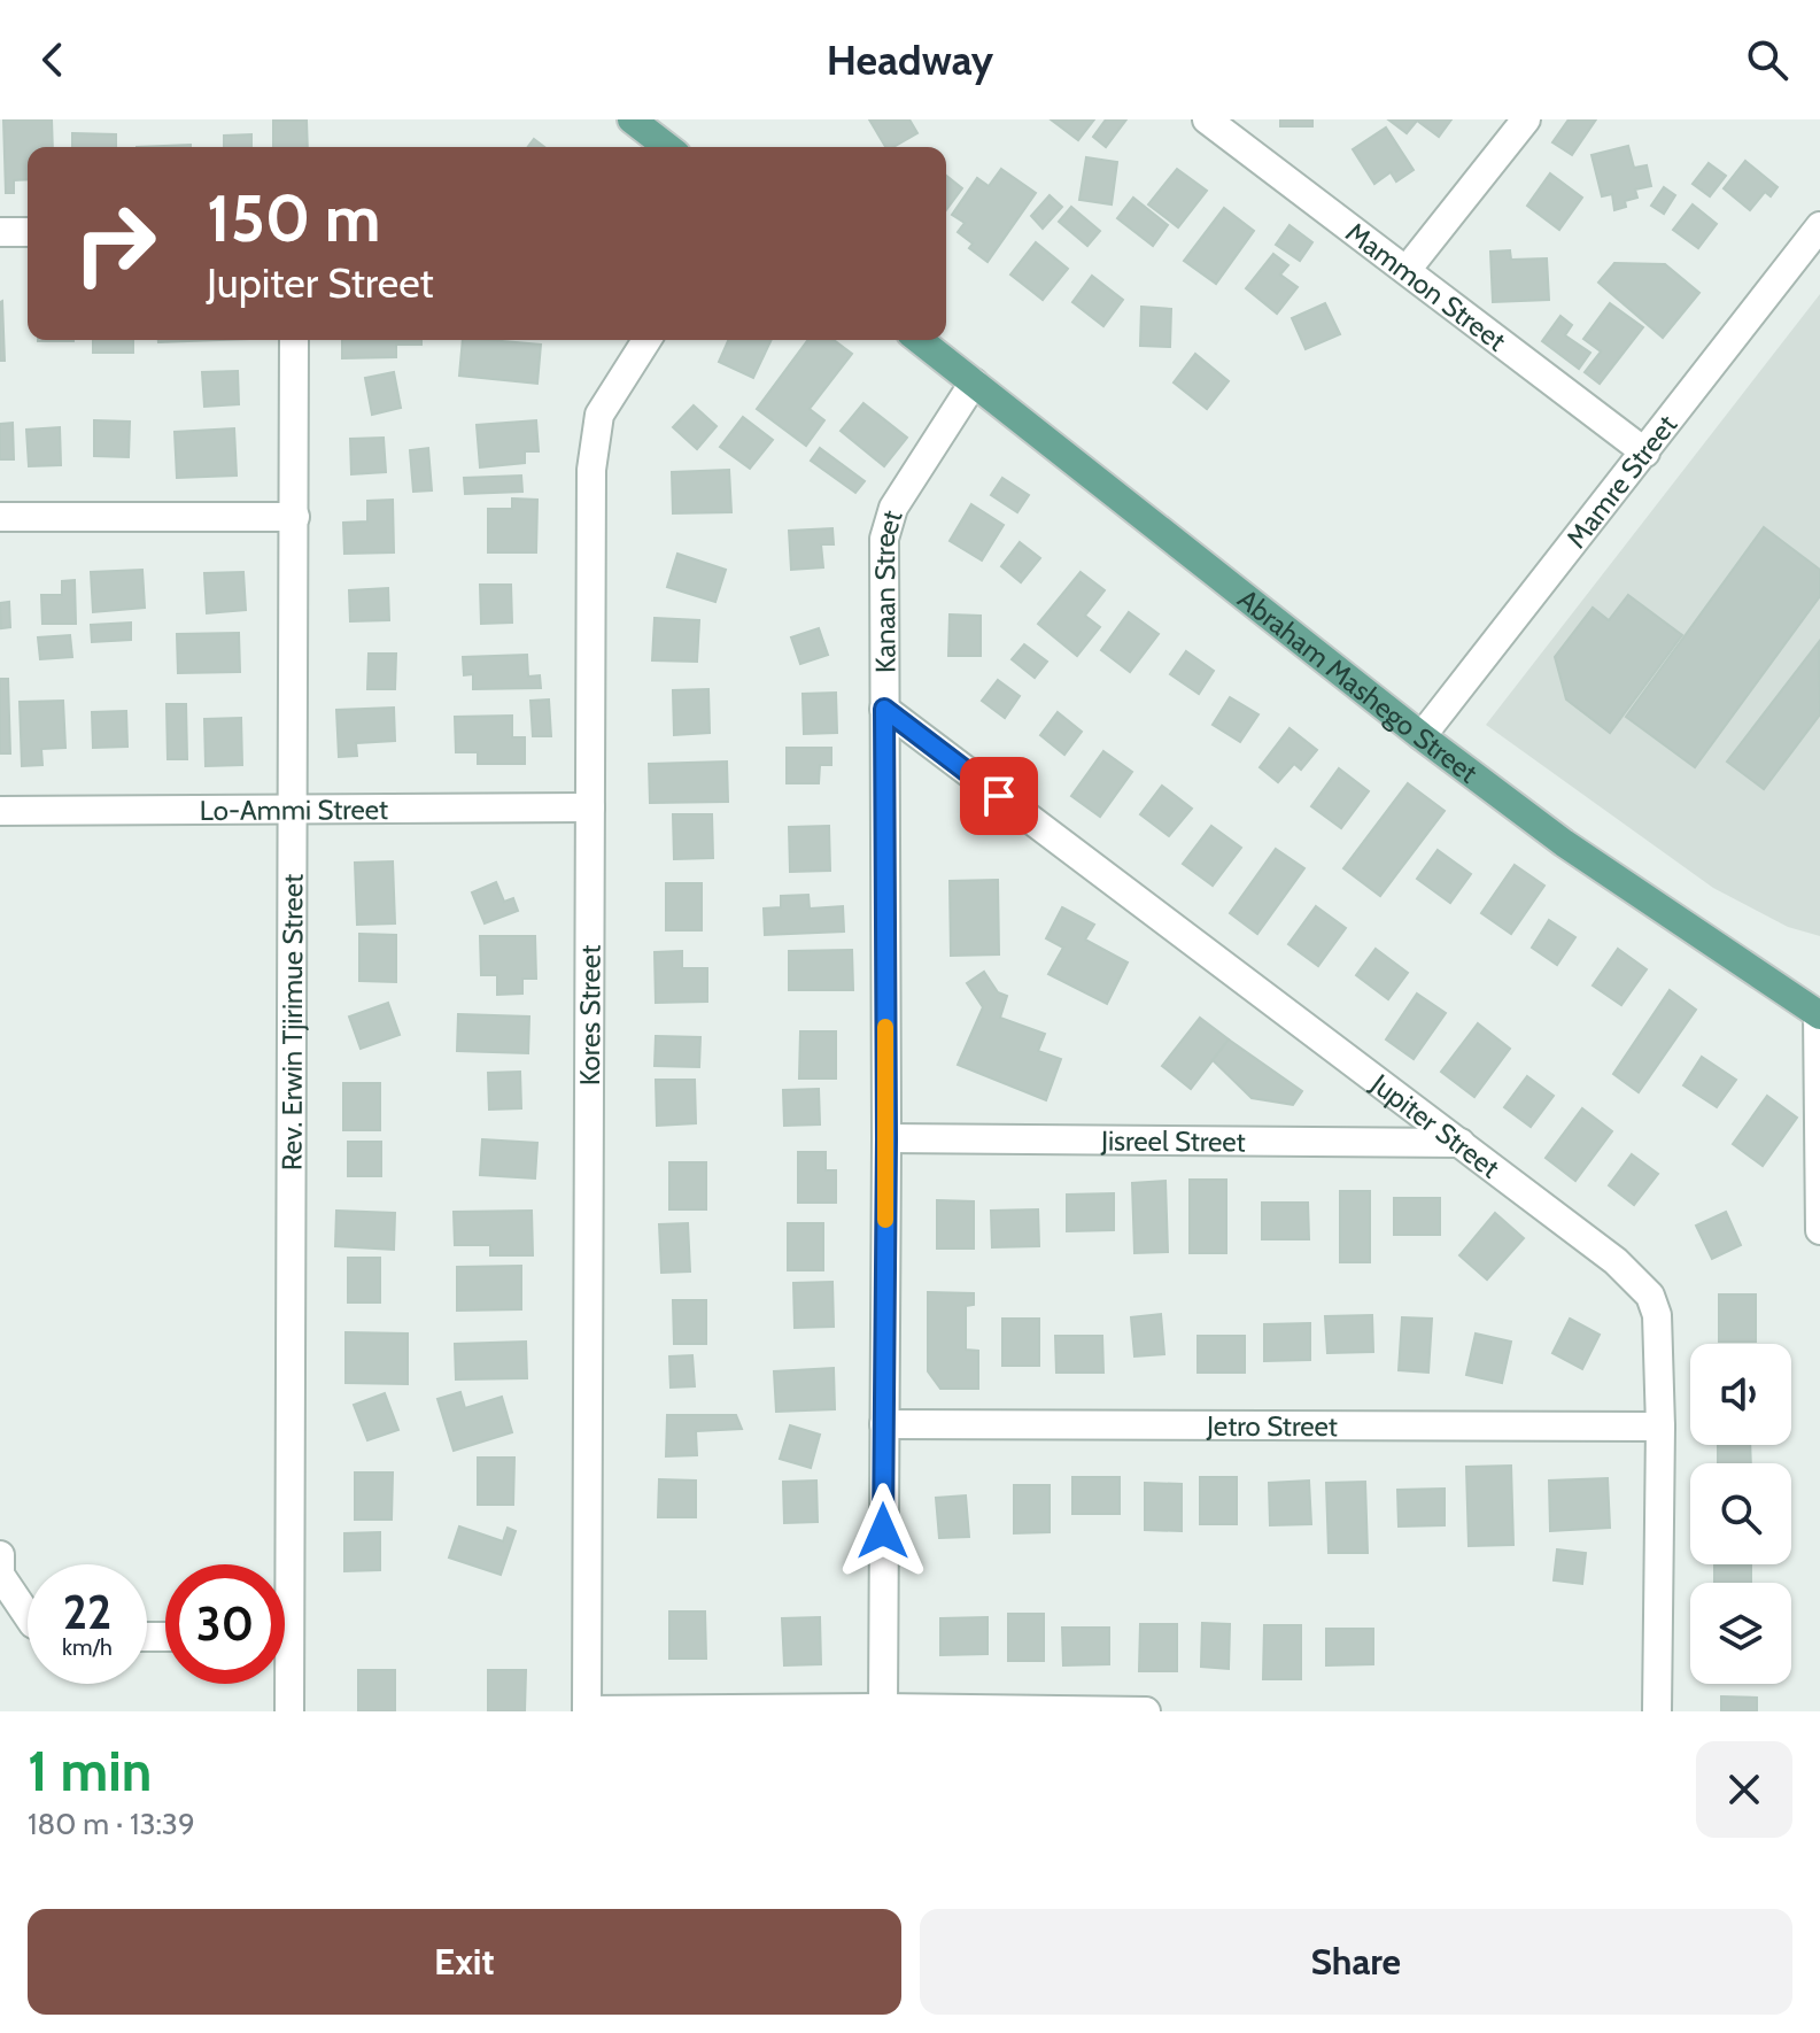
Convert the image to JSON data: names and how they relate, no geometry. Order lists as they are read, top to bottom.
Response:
{
  "streets": {
    "main road": ["Abraham Mashego Street"],
    "street": [
      "Mammon Street",
      "Mamre Street",
      "Kanaan Street",
      "Lo-Ammi Street",
      "Kores Street",
      "Rev. Erwin Tjirimue Street",
      "Jupiter Street",
      "Jisreel Street",
      "Jetro Street"
    ]
  },
  "crossings": [
    ["Mammon Street", "Mamre Street"],
    ["Mamre Street", "Abraham Mashego Street"],
    ["Kanaan Street", "Abraham Mashego Street"],
    ["Kanaan Street", "Jupiter Street"],
    ["Kanaan Street", "Jisreel Street"],
    ["Kanaan Street", "Jetro Street"],
    ["Lo-Ammi Street", "Kores Street"],
    ["Lo-Ammi Street", "Rev. Erwin Tjirimue Street"],
    ["Jupiter Street", "Jisreel Street"],
    ["Jupiter Street", "Jetro Street"]
  ],
  "page": {
    "header": "Headway",
    "turn": ["150 m", "Jupiter Street"],
    "speed": "22 km/h",
    "limit": "30",
    "heading": ["1 min", "180 m · 13:39"],
    "buttons": ["Exit", "Share"]
  }
}
